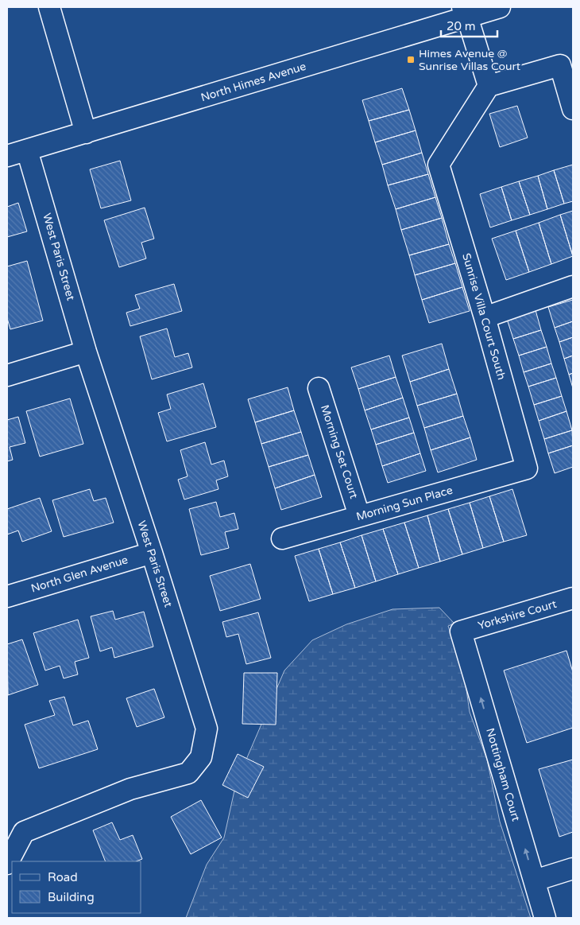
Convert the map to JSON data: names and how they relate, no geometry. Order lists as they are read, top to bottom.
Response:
{
  "streets": {
    "street": [
      "North Himes Avenue",
      "West Paris Street",
      "Sunrise Villa Court South",
      "Morning Set Court",
      "Morning Sun Place",
      "North Glen Avenue",
      "Yorkshire Court",
      "Nottingham Court"
    ]
  },
  "crossings": [
    ["North Himes Avenue", "West Paris Street"],
    ["West Paris Street", "North Glen Avenue"],
    ["Sunrise Villa Court South", "Morning Sun Place"],
    ["Morning Set Court", "Morning Sun Place"],
    ["Yorkshire Court", "Nottingham Court"]
  ],
  "one_way": ["Nottingham Court"],
  "places": {
    "transit": ["Himes Avenue @ Sunrise Villas Court"]
  },
  "legend": ["Road", "Building"],
  "scale_bar": "20 m"
}
